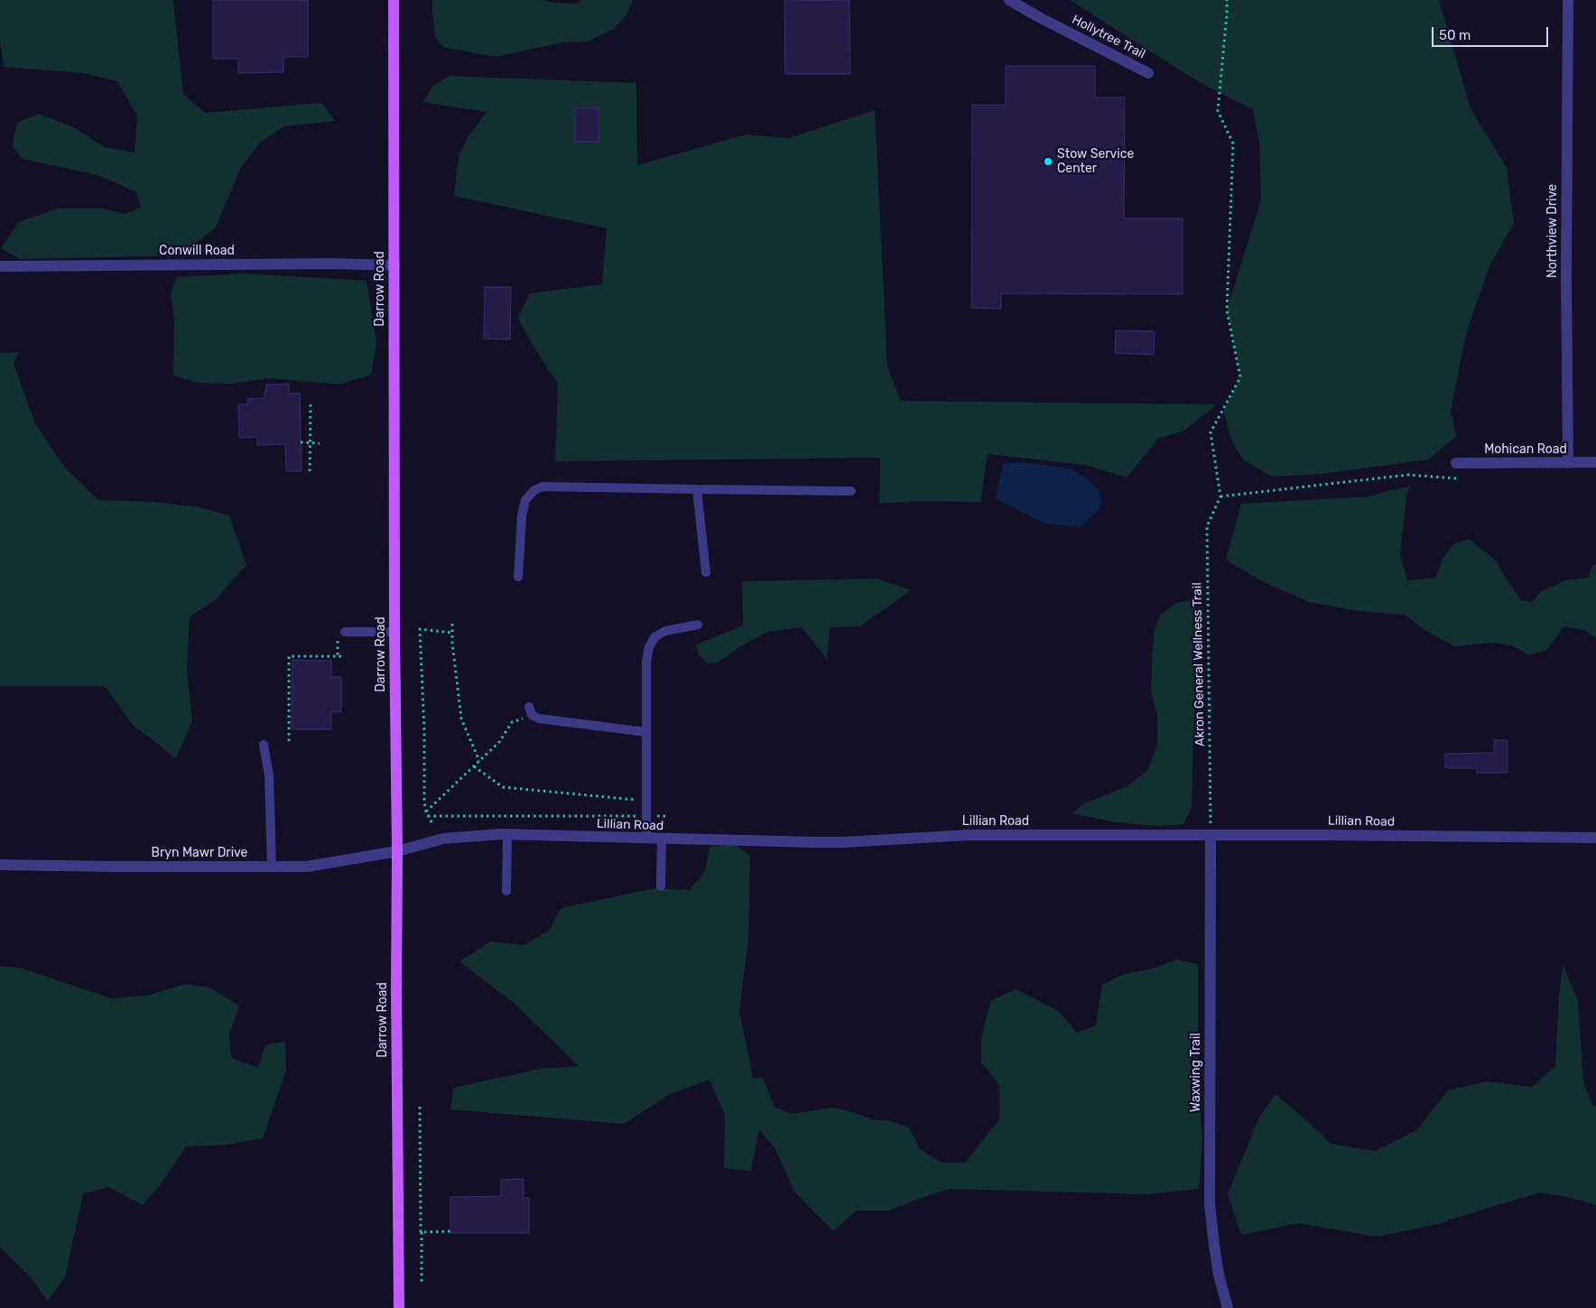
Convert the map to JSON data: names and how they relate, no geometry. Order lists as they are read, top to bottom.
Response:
{
  "streets": {
    "main road": ["Darrow Road"],
    "street": [
      "Hollytree Trail",
      "Northview Drive",
      "Conwill Road",
      "Mohican Road",
      "Lillian Road",
      "Bryn Mawr Drive",
      "Waxwing Trail"
    ],
    "path": ["Akron General Wellness Trail"]
  },
  "crossings": [
    ["Northview Drive", "Mohican Road"],
    ["Conwill Road", "Darrow Road"],
    ["Darrow Road", "Lillian Road"],
    ["Darrow Road", "Bryn Mawr Drive"],
    ["Akron General Wellness Trail", "Lillian Road"],
    ["Akron General Wellness Trail", "Waxwing Trail"],
    ["Lillian Road", "Bryn Mawr Drive"],
    ["Lillian Road", "Waxwing Trail"]
  ],
  "places": ["Stow Service Center"],
  "scale_bar": "50 m"
}
